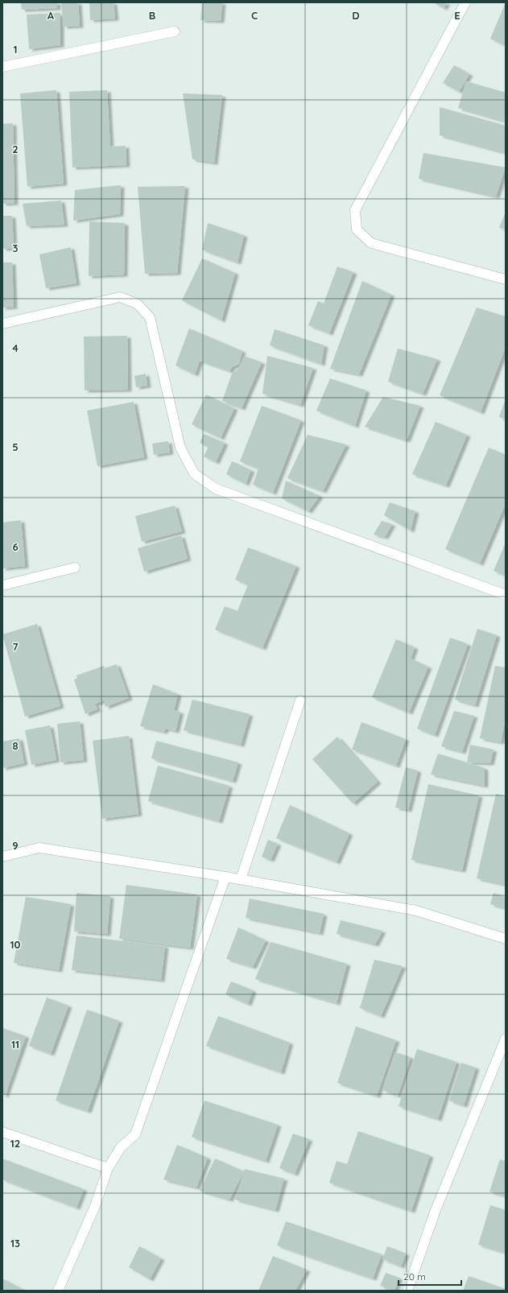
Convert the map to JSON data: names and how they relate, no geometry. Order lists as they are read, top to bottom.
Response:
{
  "scale_bar": "20 m",
  "grid": {
    "columns": [
      "A",
      "B",
      "C",
      "D",
      "E"
    ],
    "rows": [
      "1",
      "2",
      "3",
      "4",
      "5",
      "6",
      "7",
      "8",
      "9",
      "10",
      "11",
      "12",
      "13"
    ]
  }
}
